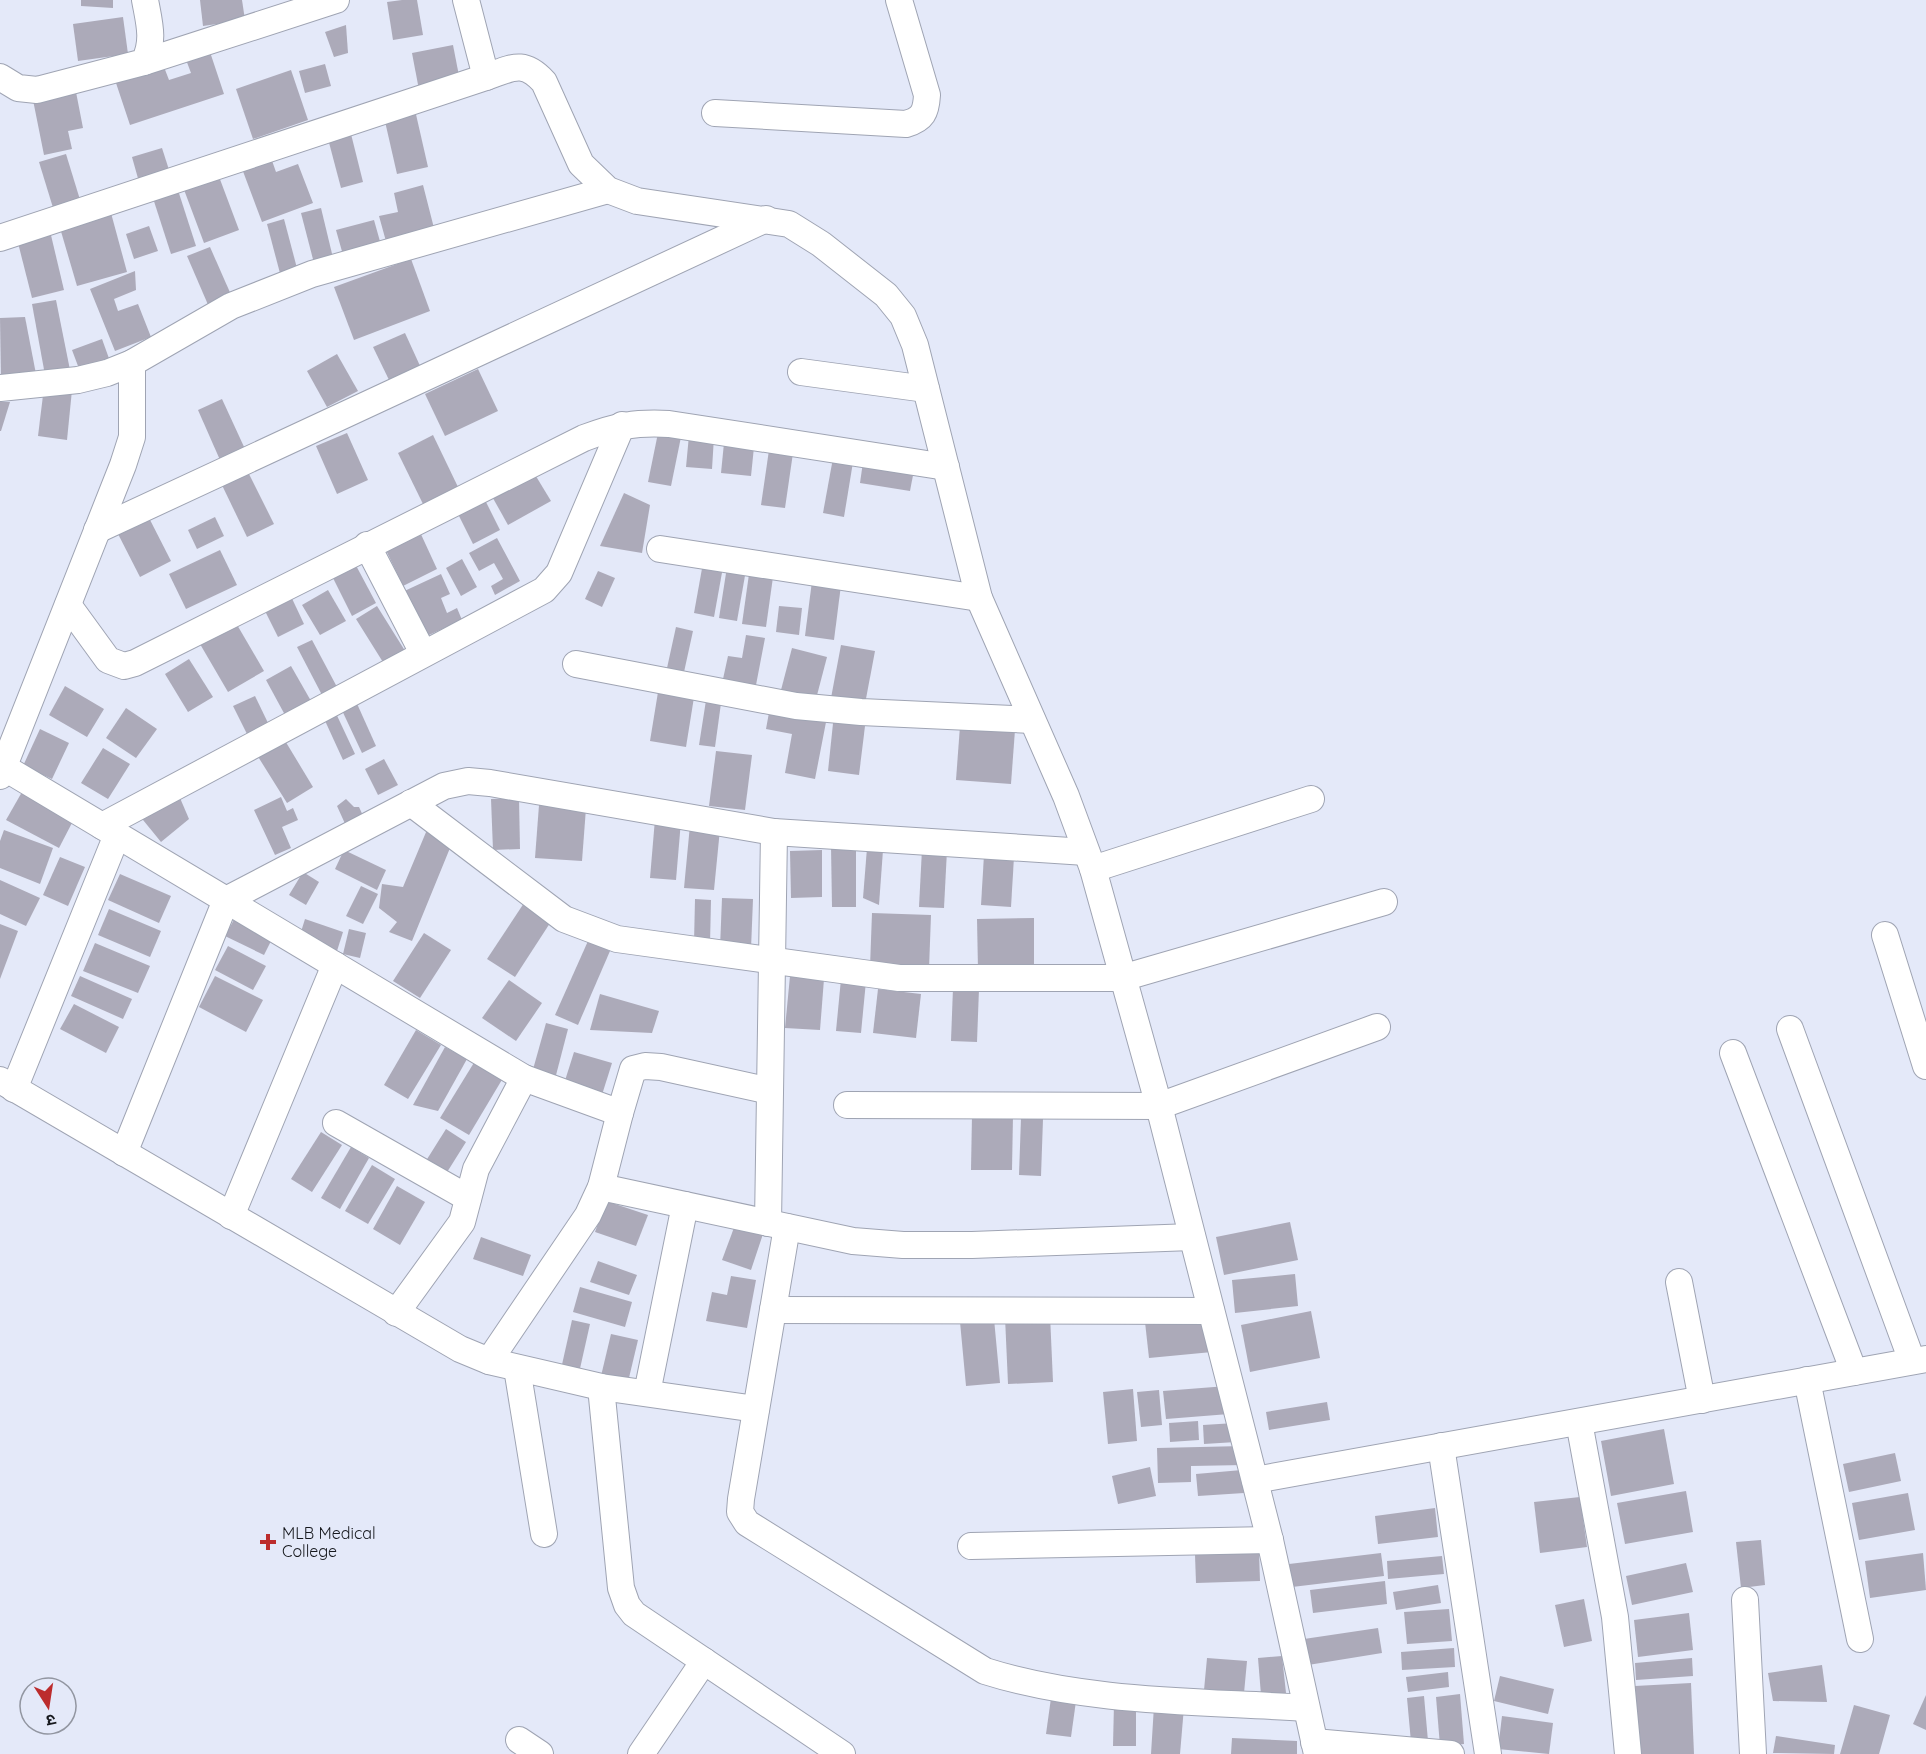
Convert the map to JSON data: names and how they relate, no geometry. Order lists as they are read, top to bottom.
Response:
{
  "places": {
    "health": ["MLB Medical College"]
  },
  "north": "bottom"
}
